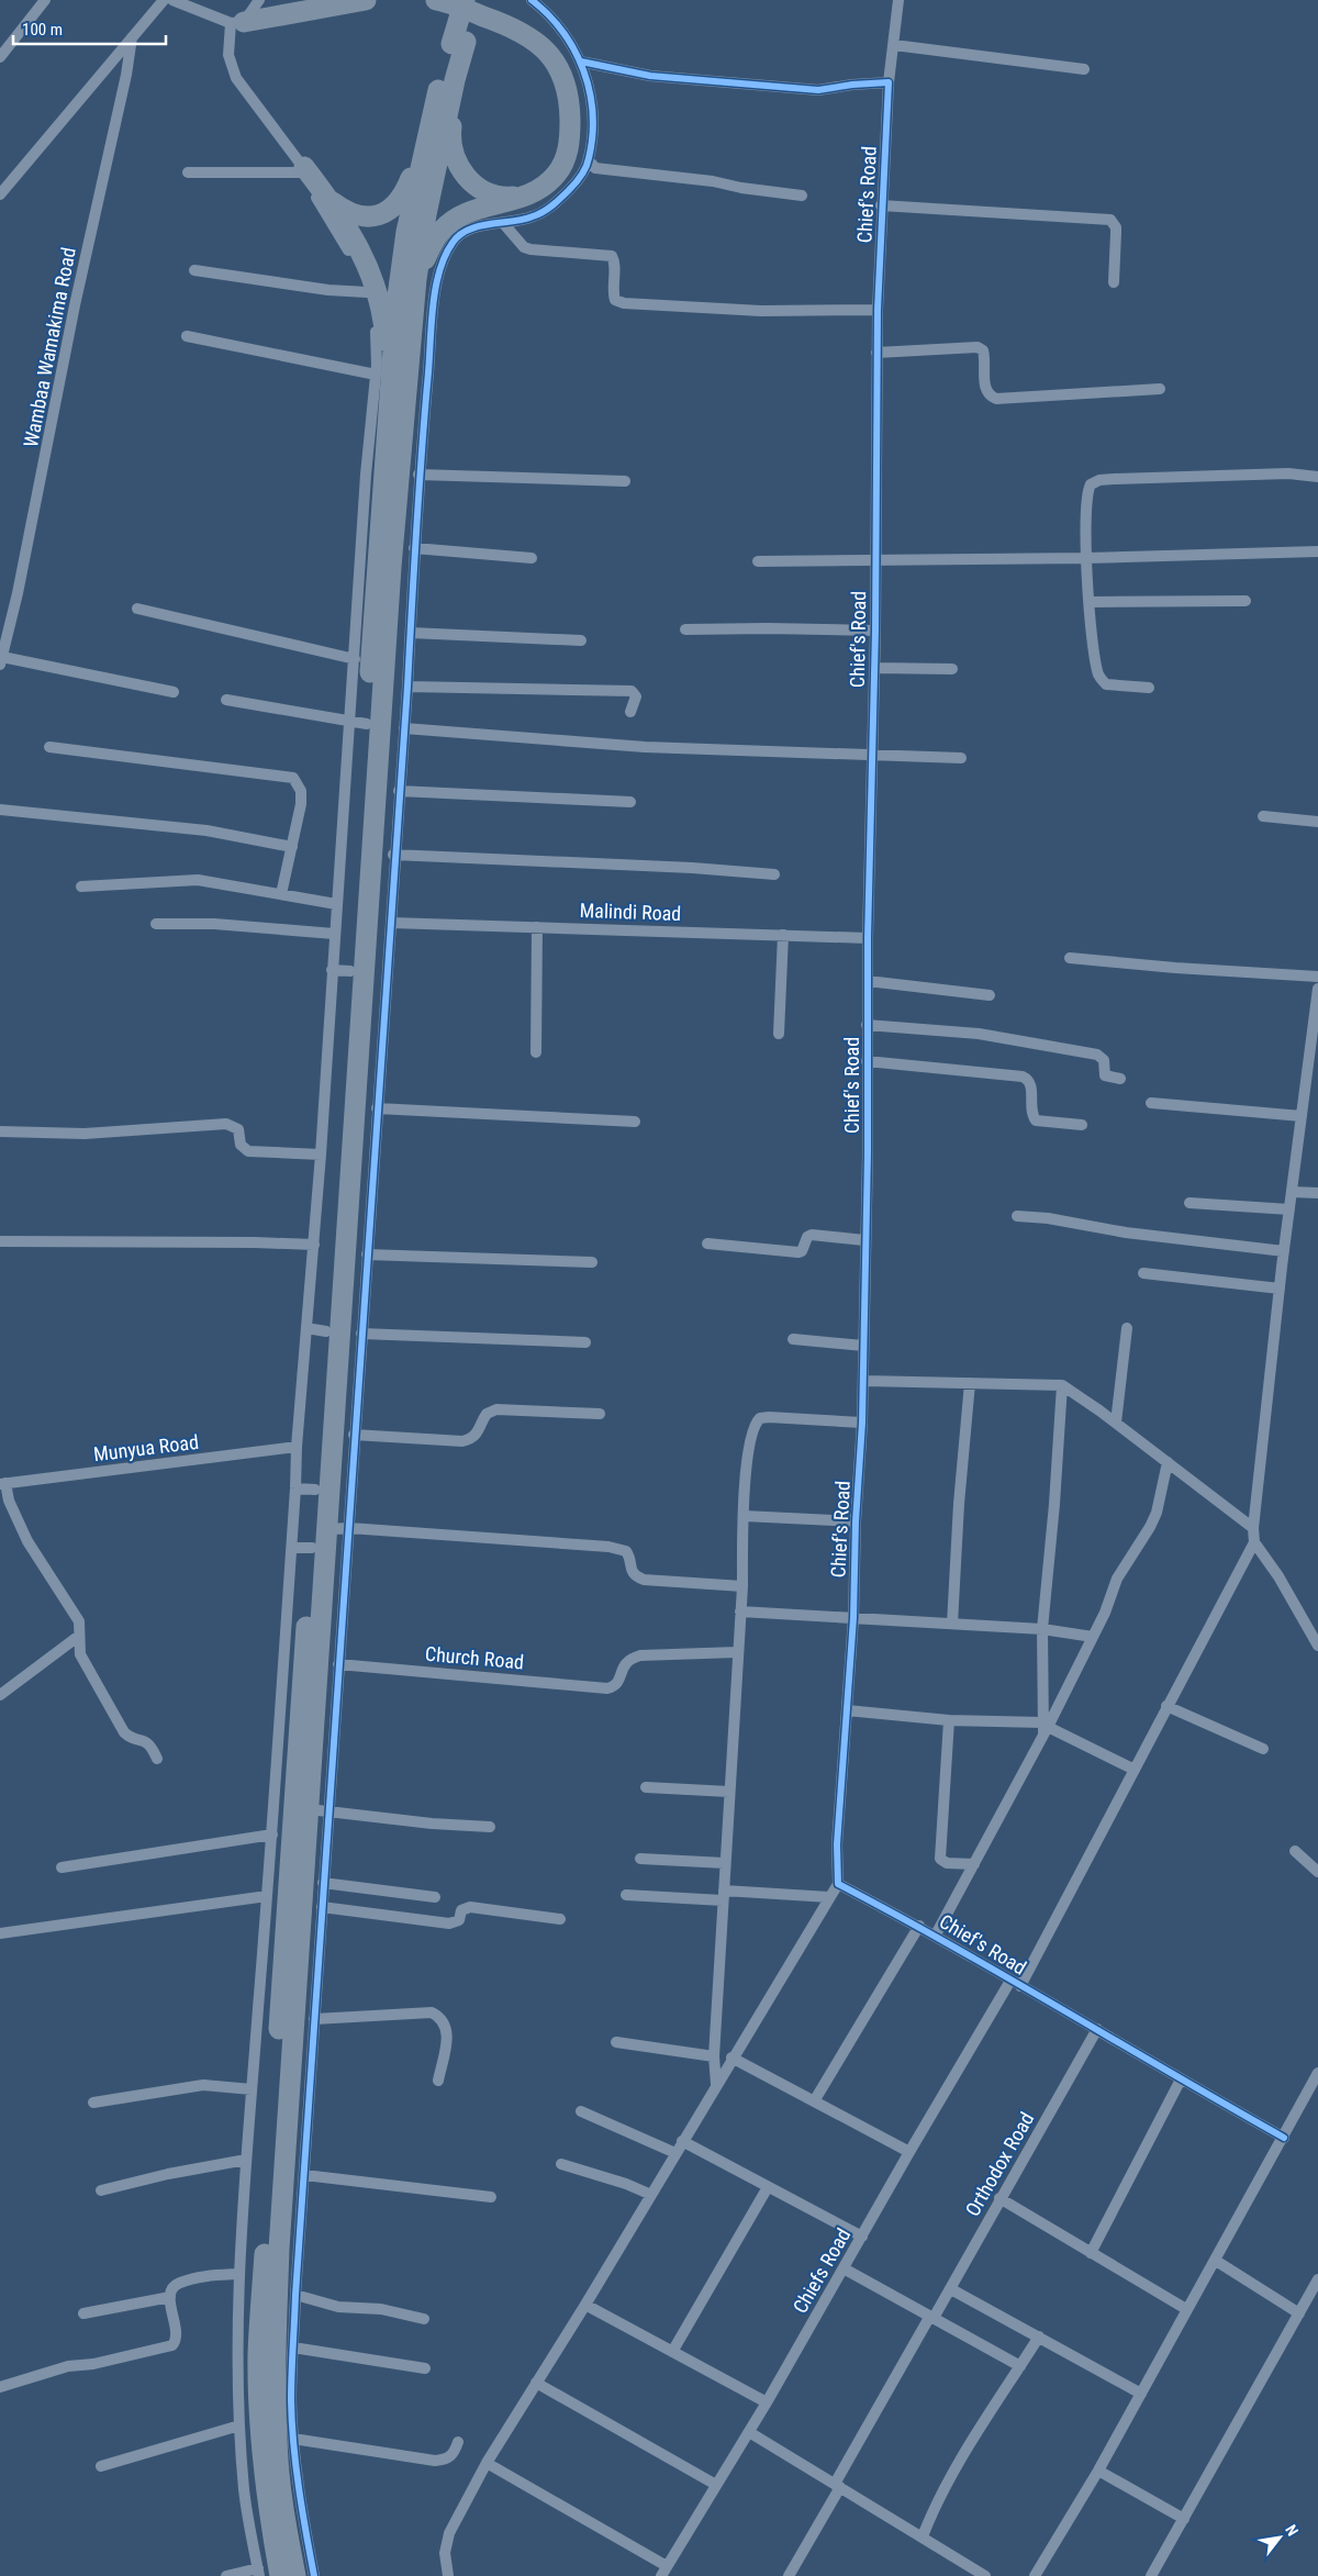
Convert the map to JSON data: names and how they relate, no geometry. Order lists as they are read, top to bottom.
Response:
{
  "streets": {
    "street": [
      "Chief's Road",
      "Wambaa Wamakima Road",
      "Malindi Road",
      "Munyua Road",
      "Church Road",
      "Orthodox Road",
      "Chiefs Road"
    ]
  },
  "crossings": [
    ["Chief's Road", "Malindi Road"],
    ["Chief's Road", "Orthodox Road"],
    ["Chief's Road", "Chiefs Road"]
  ],
  "scale_bar": "100 m",
  "north": "top right"
}
